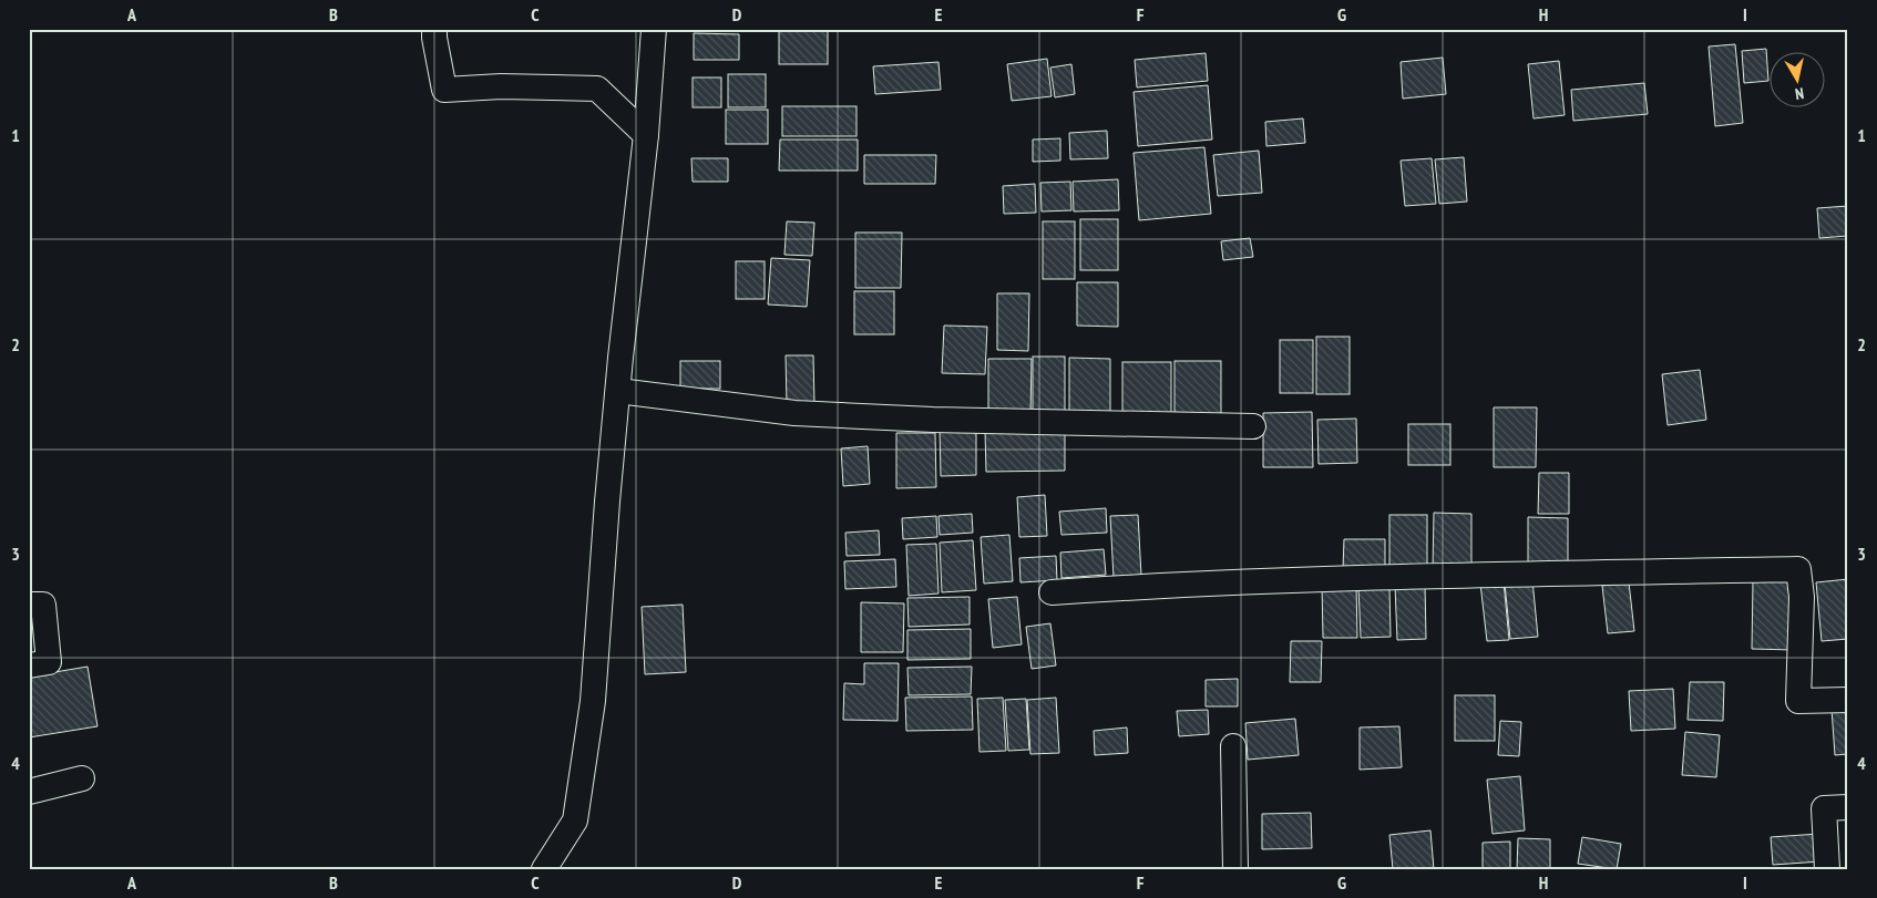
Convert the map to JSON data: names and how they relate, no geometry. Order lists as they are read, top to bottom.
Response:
{
  "north": "bottom",
  "grid": {
    "columns": [
      "A",
      "B",
      "C",
      "D",
      "E",
      "F",
      "G",
      "H",
      "I"
    ],
    "rows": [
      "1",
      "2",
      "3",
      "4"
    ]
  }
}
